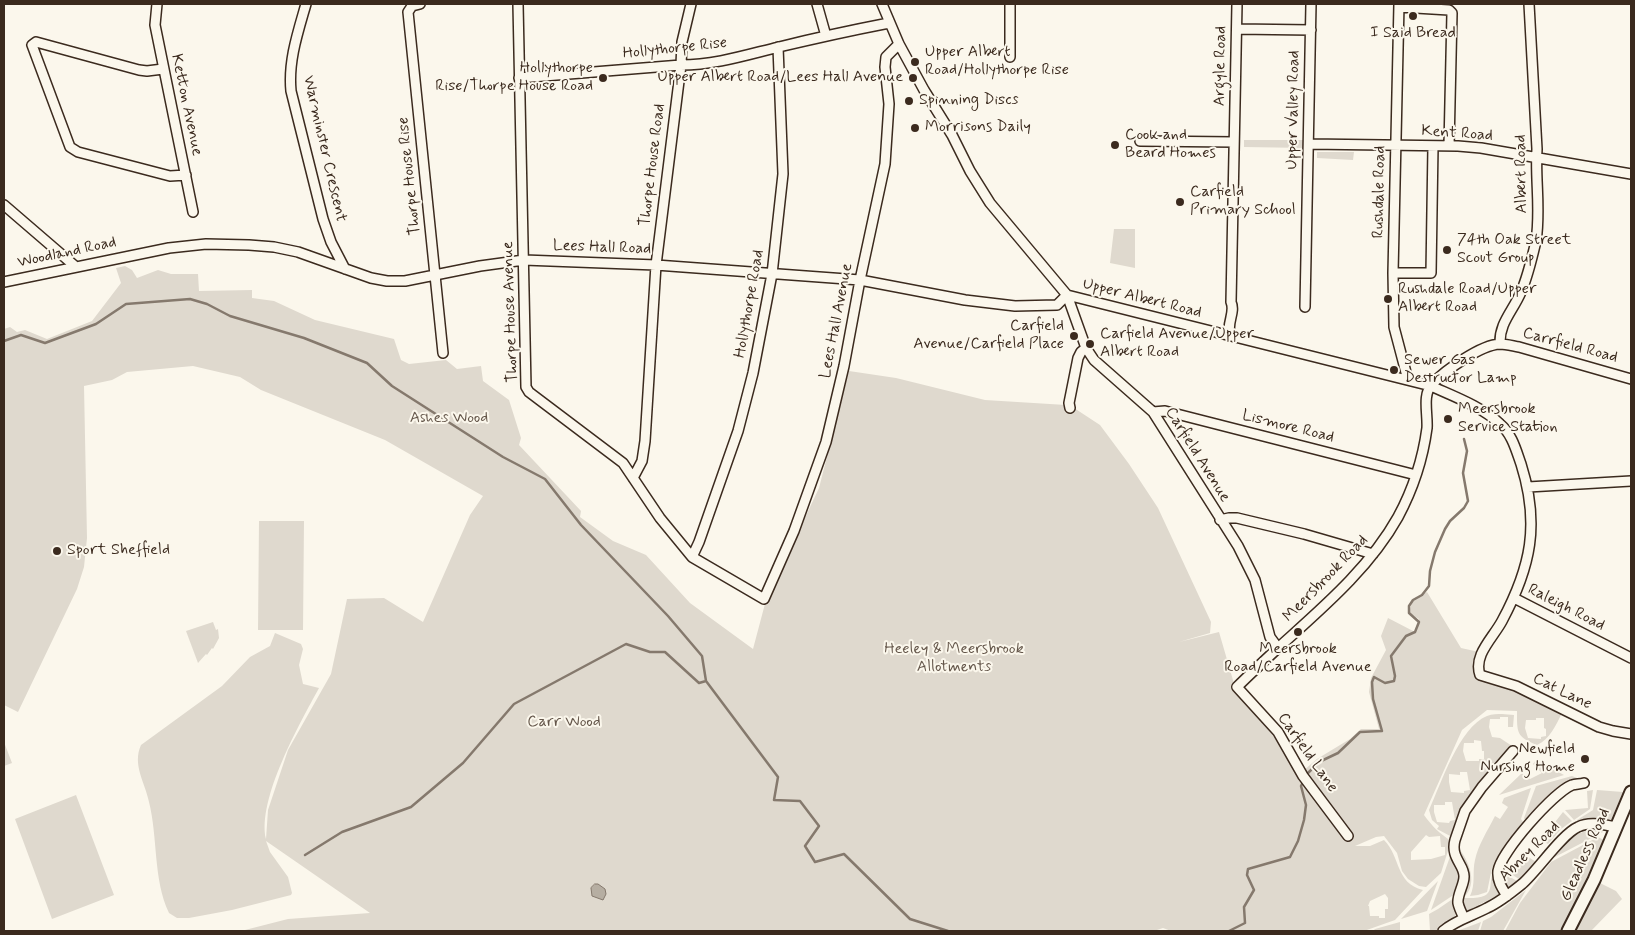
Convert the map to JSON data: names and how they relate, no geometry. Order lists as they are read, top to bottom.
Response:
{
  "streets": {
    "main road": ["Gleadless Road"],
    "street": [
      "Hollythorpe Rise",
      "Argyle Road",
      "Ketton Avenue",
      "Upper Valley Road",
      "Kent Road",
      "Warminster Crescent",
      "Thorpe House Road",
      "Albert Road",
      "Thorpe House Rise",
      "Rushdale Road",
      "Lees Hall Road",
      "Woodland Road",
      "Upper Albert Road",
      "Hollythorpe Road",
      "Thorpe House Avenue",
      "Lees Hall Avenue",
      "Carrfield Road",
      "Lismore Road",
      "Carfield Avenue",
      "Meersbrook Road",
      "Raleigh Road",
      "Cat Lane",
      "Carfield Lane",
      "Abney Road"
    ]
  },
  "crossings": [
    ["Hollythorpe Rise", "Thorpe House Road"],
    ["Hollythorpe Rise", "Upper Albert Road"],
    ["Hollythorpe Rise", "Hollythorpe Road"],
    ["Hollythorpe Rise", "Thorpe House Avenue"],
    ["Argyle Road", "Upper Albert Road"],
    ["Upper Valley Road", "Kent Road"],
    ["Kent Road", "Albert Road"],
    ["Kent Road", "Rushdale Road"],
    ["Warminster Crescent", "Lees Hall Road"],
    ["Thorpe House Road", "Lees Hall Road"],
    ["Thorpe House Road", "Thorpe House Avenue"],
    ["Albert Road", "Carrfield Road"],
    ["Thorpe House Rise", "Lees Hall Road"],
    ["Rushdale Road", "Upper Albert Road"],
    ["Lees Hall Road", "Woodland Road"],
    ["Lees Hall Road", "Upper Albert Road"],
    ["Lees Hall Road", "Hollythorpe Road"],
    ["Lees Hall Road", "Thorpe House Avenue"],
    ["Lees Hall Road", "Lees Hall Avenue"],
    ["Lees Hall Road", "Carfield Avenue"],
    ["Upper Albert Road", "Lees Hall Avenue"],
    ["Upper Albert Road", "Carfield Avenue"],
    ["Upper Albert Road", "Meersbrook Road"],
    ["Upper Albert Road", "Raleigh Road"],
    ["Upper Albert Road", "Cat Lane"],
    ["Hollythorpe Road", "Thorpe House Avenue"],
    ["Thorpe House Avenue", "Lees Hall Avenue"],
    ["Lismore Road", "Carfield Avenue"],
    ["Lismore Road", "Meersbrook Road"],
    ["Carfield Avenue", "Meersbrook Road"],
    ["Carfield Avenue", "Carfield Lane"],
    ["Meersbrook Road", "Carfield Lane"],
    ["Abney Road", "Gleadless Road"]
  ],
  "parks": ["Ashes Wood", "Heeley & Meersbrook Allotments", "Carr Wood"],
  "places": [
    "I Said Bread",
    "Upper Albert Road/Hollythorpe Rise",
    "Hollythorpe Rise/Thorpe House Road",
    "Upper Albert Road/Lees Hall Avenue",
    "Spinning Discs",
    "Morrisons Daily",
    "Cook and Beard Homes",
    "Carfield Primary School",
    "74th Oak Street Scout Group",
    "Rushdale Road/Upper Albert Road",
    "Carfield Avenue/Carfield Place",
    "Carfield Avenue/Upper Albert Road",
    "Sewer Gas Destructor Lamp",
    "Meersbrook Service Station",
    "Sport Sheffield",
    "Meersbrook Road/Carfield Avenue",
    "Newfield Nursing Home"
  ]
}
